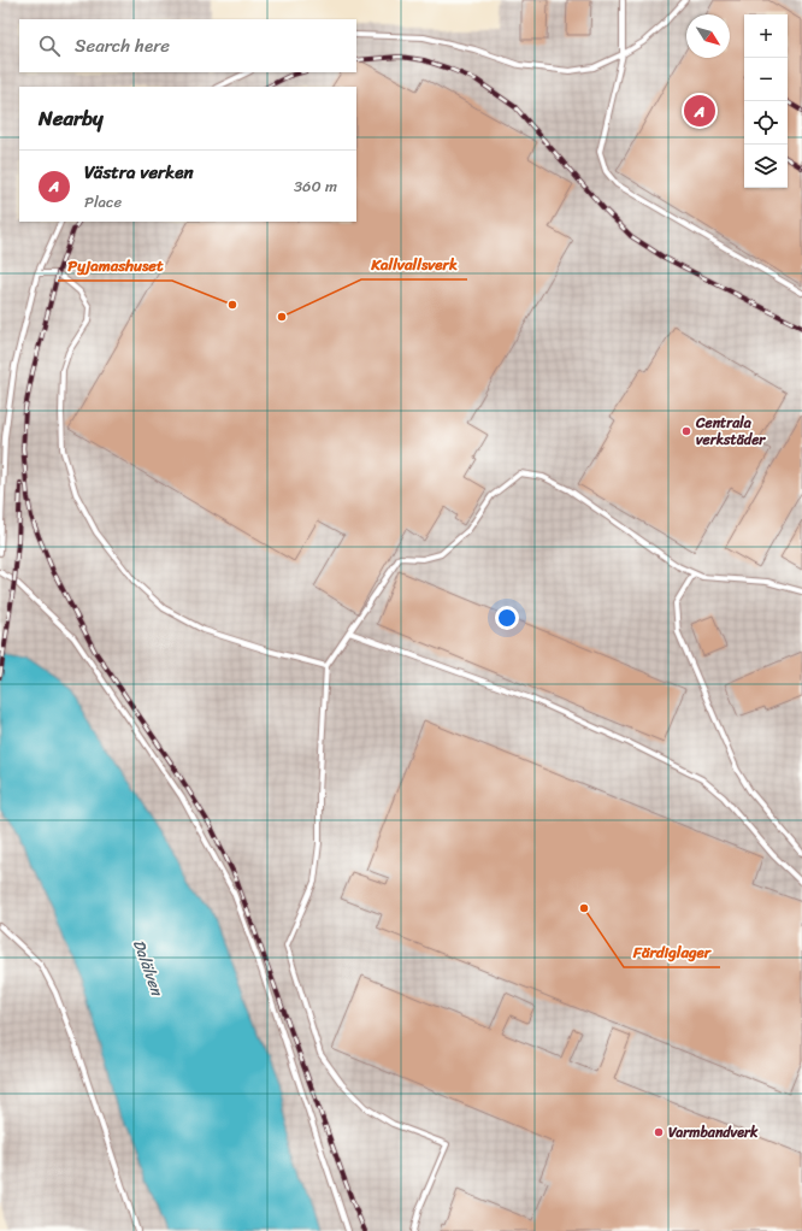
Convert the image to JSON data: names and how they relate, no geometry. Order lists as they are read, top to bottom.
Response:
{
  "water": ["Dalälven"],
  "places": [
    "Pyjamashuset",
    "Kallvallsverk",
    "Centrala verkstäder",
    "Färdiglager",
    "Varmbandverk"
  ],
  "north": "bottom right",
  "page": {
    "map_buttons": ["+", "−"],
    "search": "Search here",
    "heading": "Nearby",
    "pins": "A",
    "list": [
      {
        "mark": "A",
        "name": "Västra verken",
        "note": "Place",
        "value": "360 m"
      }
    ]
  }
}
